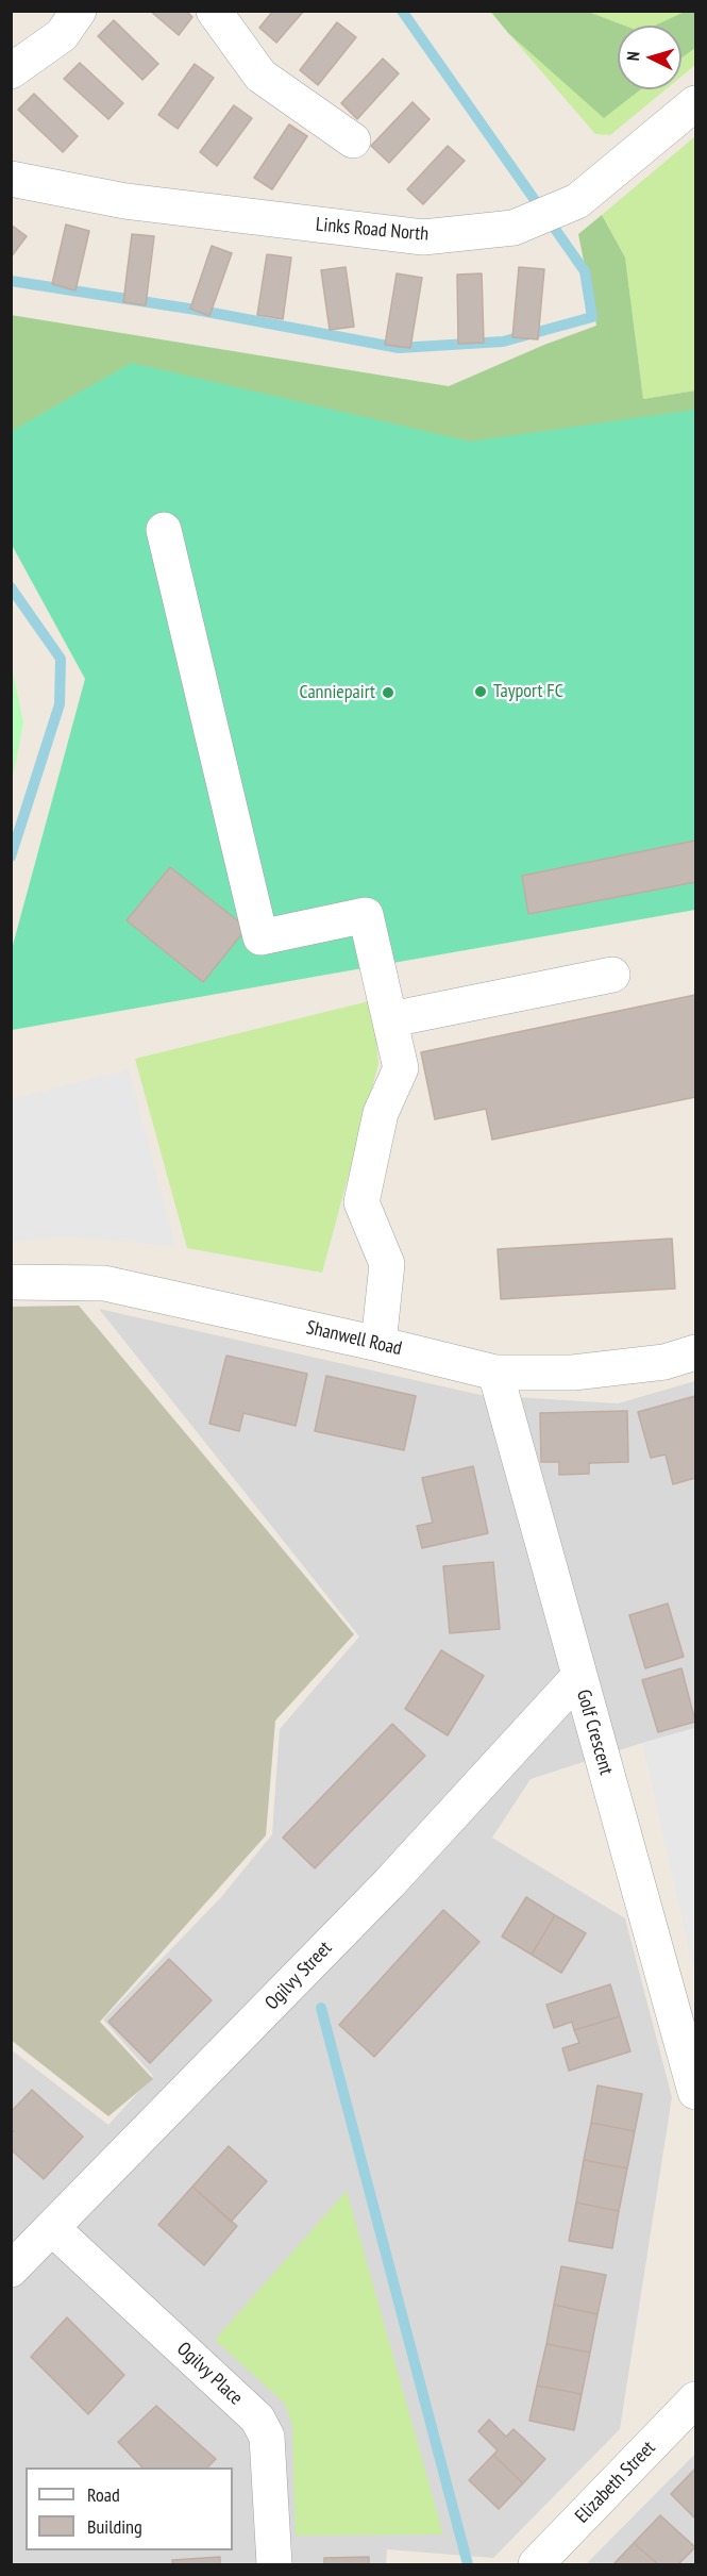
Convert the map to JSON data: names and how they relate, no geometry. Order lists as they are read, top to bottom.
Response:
{
  "streets": {
    "street": [
      "Links Road North",
      "Shanwell Road",
      "Golf Crescent",
      "Ogilvy Street",
      "Ogilvy Place",
      "Elizabeth Street"
    ]
  },
  "crossings": [
    ["Shanwell Road", "Golf Crescent"],
    ["Golf Crescent", "Ogilvy Street"],
    ["Ogilvy Street", "Ogilvy Place"]
  ],
  "places": ["Tayport FC", "Canniepairt"],
  "legend": ["Road", "Building"],
  "north": "left"
}
